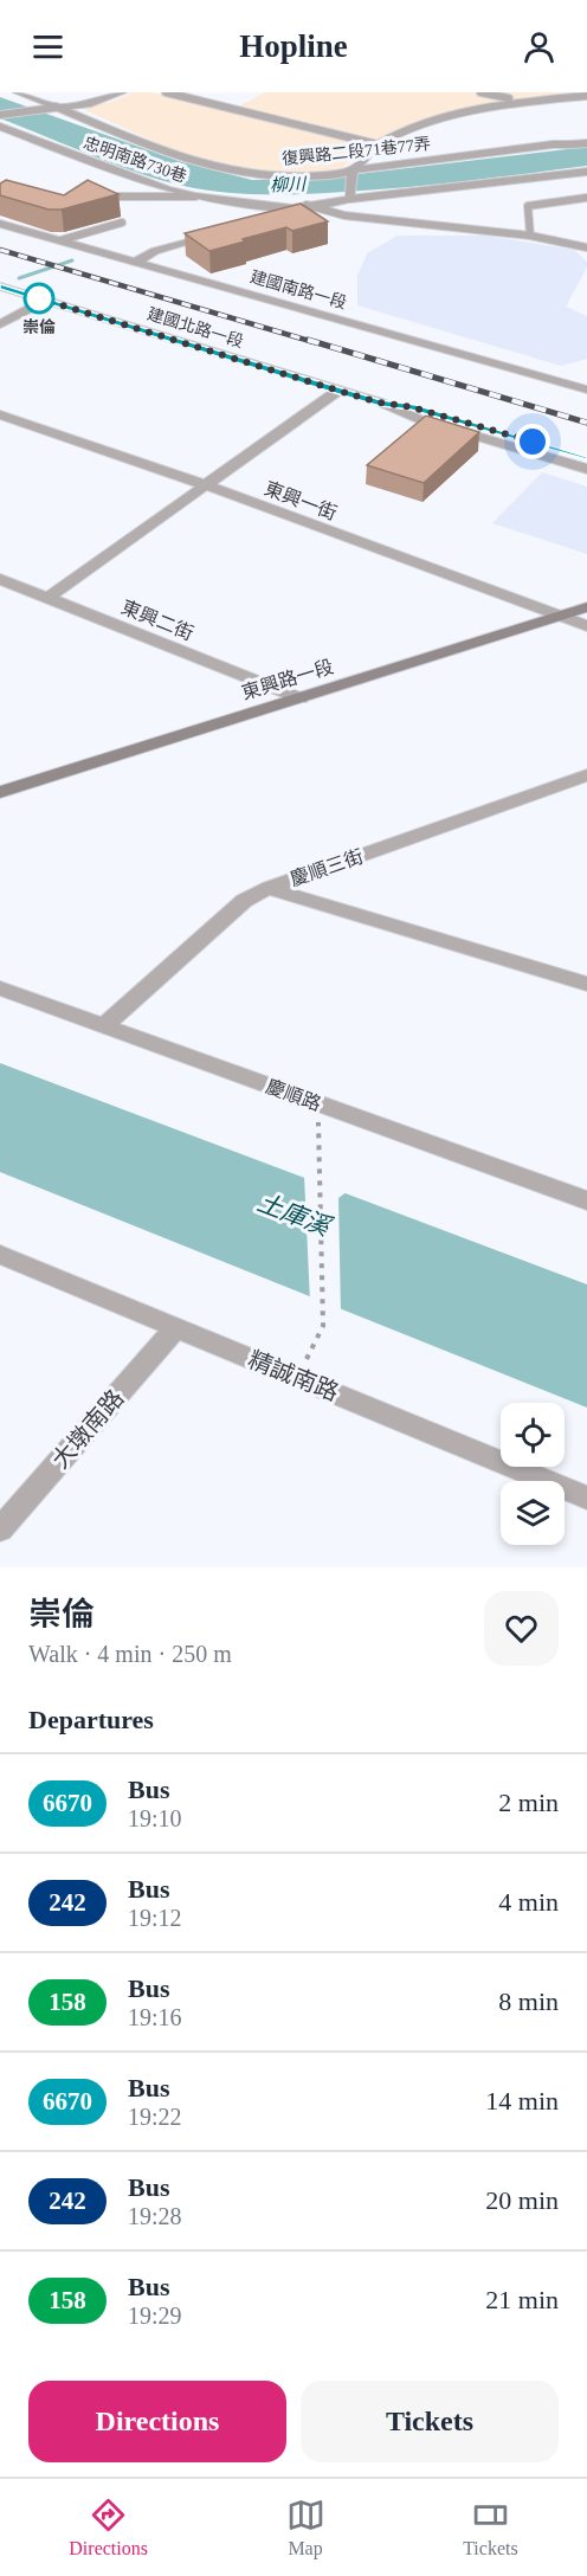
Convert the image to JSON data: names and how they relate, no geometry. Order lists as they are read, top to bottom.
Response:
{
  "streets": {
    "street": [
      "復興路二段71巷77弄",
      "忠明南路730巷",
      "建國南路一段",
      "建國北路一段",
      "東興一街",
      "東興二街",
      "東興路一段",
      "慶順三街",
      "慶順路",
      "精誠南路",
      "大墩南路"
    ]
  },
  "crossings": [
    ["東興一街", "東興路一段"],
    ["東興二街", "東興路一段"],
    ["慶順三街", "慶順路"],
    ["精誠南路", "大墩南路"]
  ],
  "water": ["柳川", "土庫溪"],
  "places": ["崇倫"],
  "lines": ["bus line 6670"],
  "page": {
    "header": "Hopline",
    "heading": [
      ["崇倫", "Walk · 4 min · 250 m"],
      "Departures"
    ],
    "list": [
      {
        "mark": "6670",
        "name": "Bus",
        "note": "19:10",
        "value": "2 min"
      },
      {
        "mark": "242",
        "name": "Bus",
        "note": "19:12",
        "value": "4 min"
      },
      {
        "mark": "158",
        "name": "Bus",
        "note": "19:16",
        "value": "8 min"
      },
      {
        "mark": "6670",
        "name": "Bus",
        "note": "19:22",
        "value": "14 min"
      },
      {
        "mark": "242",
        "name": "Bus",
        "note": "19:28",
        "value": "20 min"
      },
      {
        "mark": "158",
        "name": "Bus",
        "note": "19:29",
        "value": "21 min"
      }
    ],
    "buttons": ["Directions", "Tickets"],
    "tabs": ["Directions", "Map", "Tickets"]
  }
}
